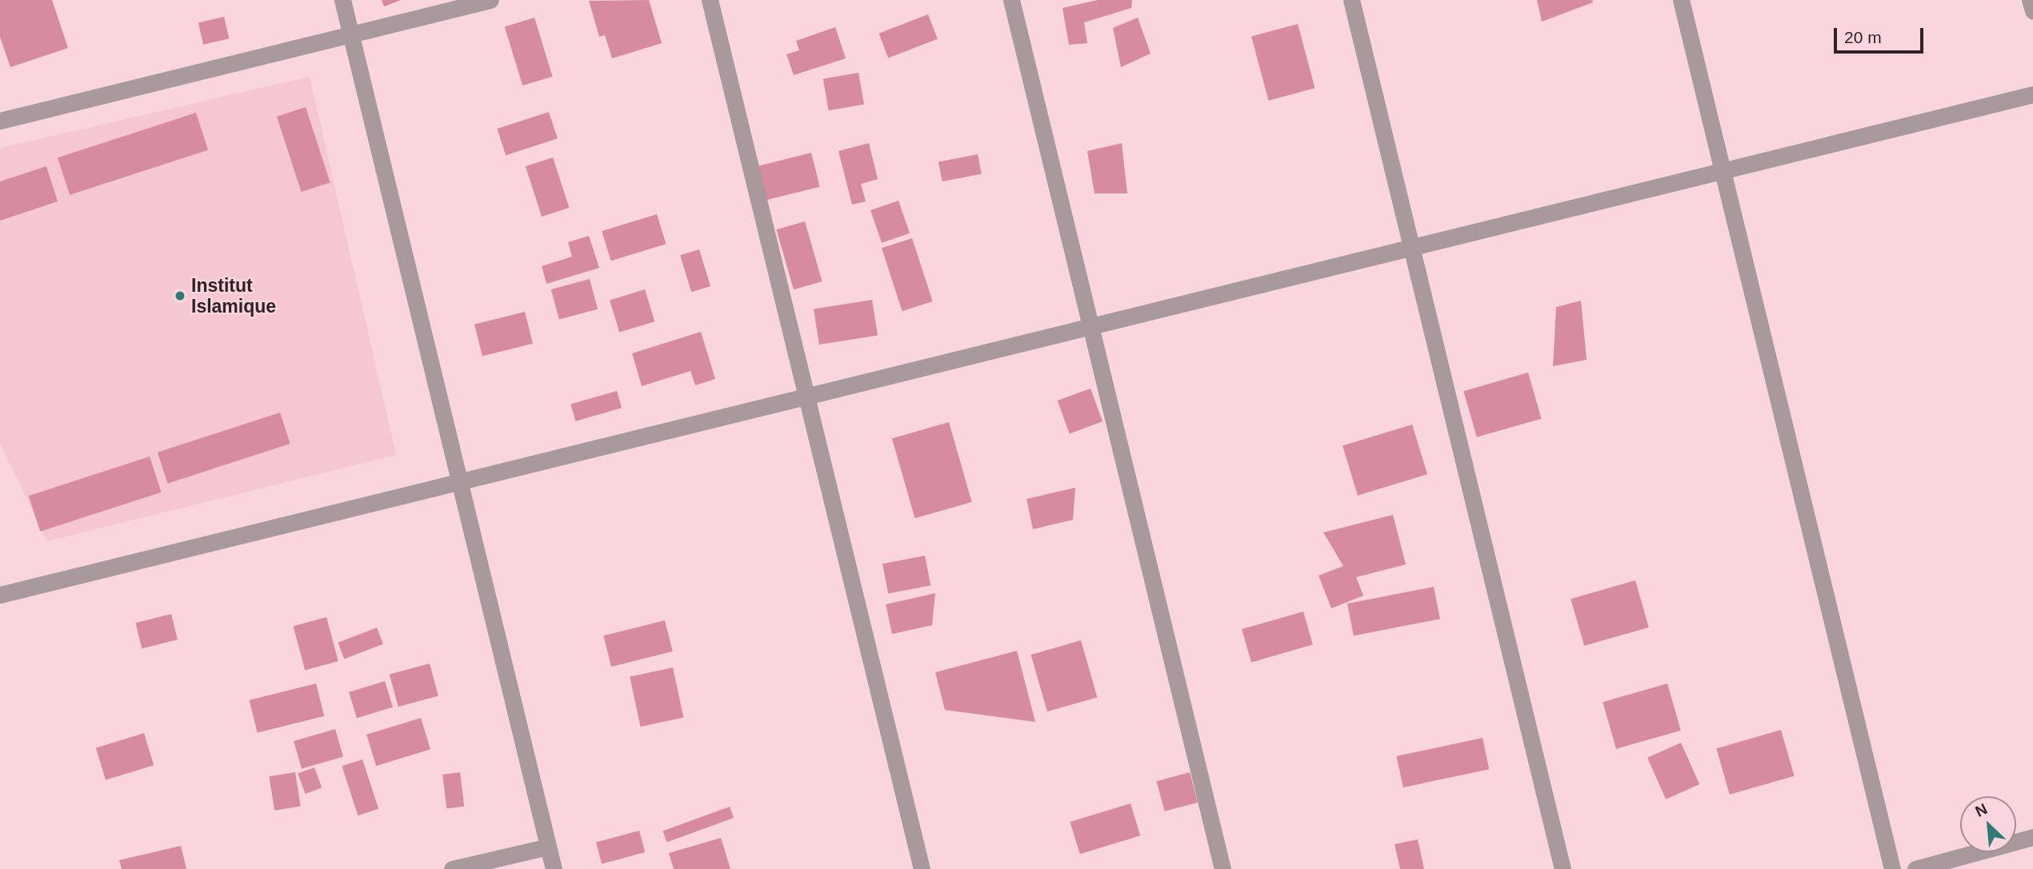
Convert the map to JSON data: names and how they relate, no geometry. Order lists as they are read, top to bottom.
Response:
{
  "places": ["Institut Islamique"],
  "scale_bar": "20 m",
  "north": "top left"
}
